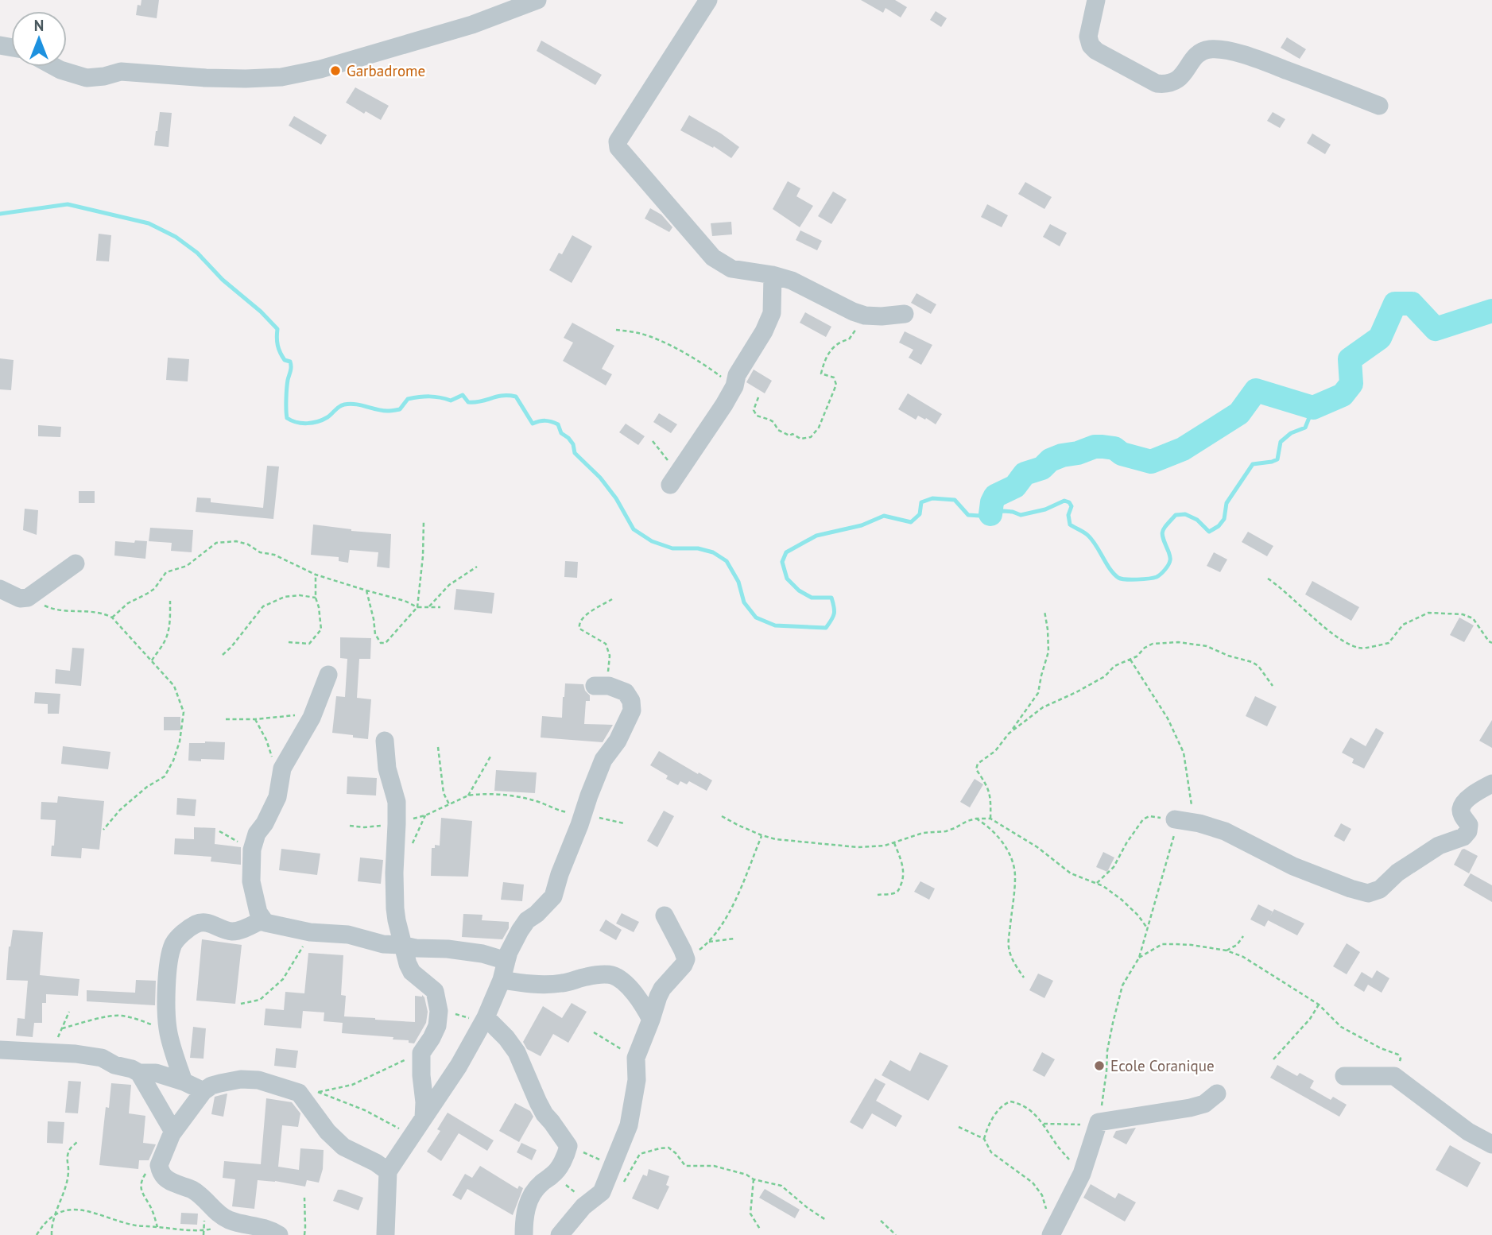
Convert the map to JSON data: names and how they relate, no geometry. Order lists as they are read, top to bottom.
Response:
{
  "places": ["Garbadrome", "Ecole Coranique"],
  "north": "top"
}
